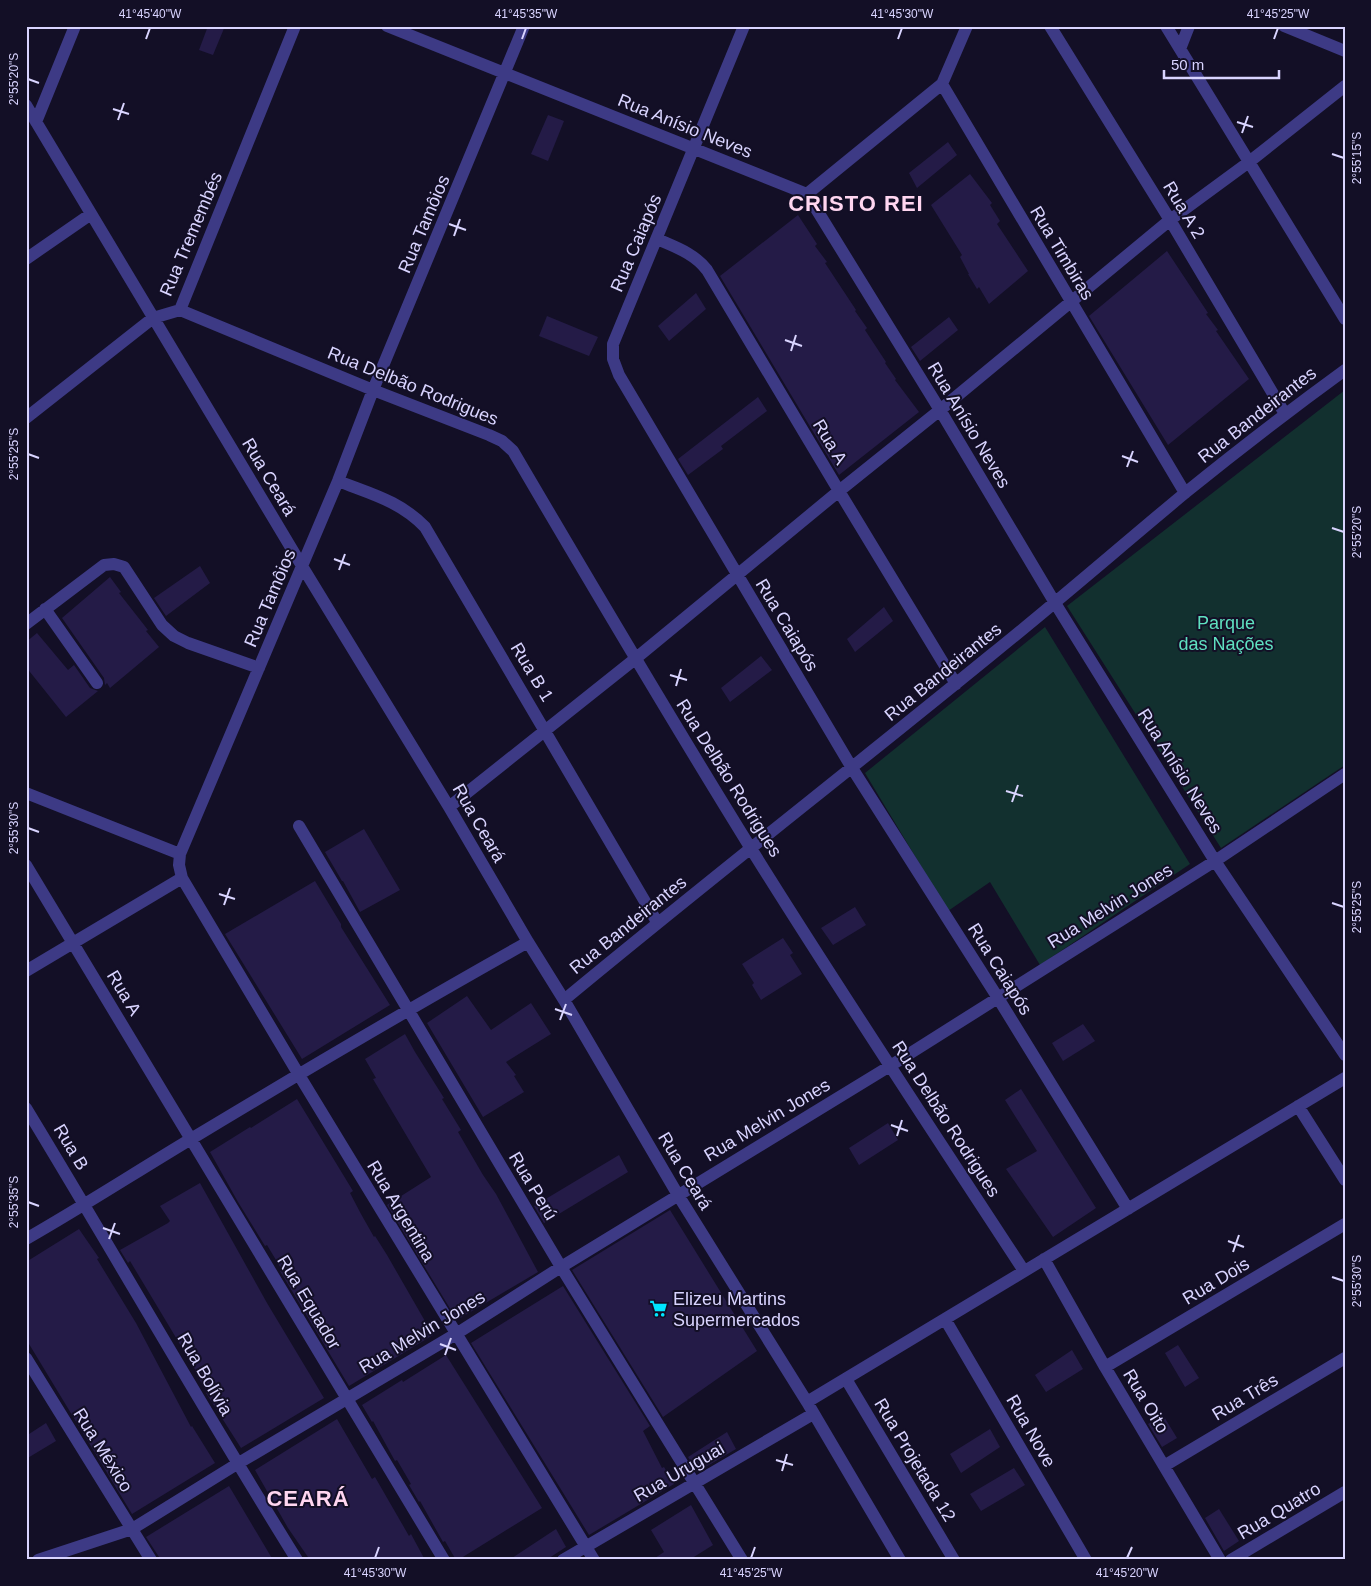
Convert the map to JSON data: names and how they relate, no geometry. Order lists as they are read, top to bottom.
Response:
{
  "streets": {
    "street": [
      "Rua Anísio Neves",
      "Rua A 2",
      "Rua Tamôios",
      "Rua Tremembés",
      "Rua Caiapós",
      "Rua Timbiras",
      "Rua Delbão Rodrigues",
      "Rua Bandeirantes",
      "Rua A",
      "Rua Ceará",
      "Rua B 1",
      "Rua Melvin Jones",
      "Rua B",
      "Rua Perú",
      "Rua Argentina",
      "Rua Dois",
      "Rua Equador",
      "Rua Bolívia",
      "Rua Três",
      "Rua Oito",
      "Rua Nove",
      "Rua México",
      "Rua Projetada 12",
      "Rua Uruguai",
      "Rua Quatro"
    ]
  },
  "crossings": [
    ["Rua Anísio Neves", "Rua Tamôios"],
    ["Rua Anísio Neves", "Rua Caiapós"],
    ["Rua Anísio Neves", "Rua Bandeirantes"],
    ["Rua Anísio Neves", "Rua Melvin Jones"],
    ["Rua A 2", "Rua Bandeirantes"],
    ["Rua Tamôios", "Rua Delbão Rodrigues"],
    ["Rua Tamôios", "Rua Ceará"],
    ["Rua Tamôios", "Rua B 1"],
    ["Rua Tamôios", "Rua Argentina"],
    ["Rua Tremembés", "Rua Delbão Rodrigues"],
    ["Rua Tremembés", "Rua Ceará"],
    ["Rua Caiapós", "Rua Bandeirantes"],
    ["Rua Caiapós", "Rua A"],
    ["Rua Caiapós", "Rua Melvin Jones"],
    ["Rua Timbiras", "Rua Bandeirantes"],
    ["Rua Delbão Rodrigues", "Rua Bandeirantes"],
    ["Rua Delbão Rodrigues", "Rua Melvin Jones"],
    ["Rua Bandeirantes", "Rua A"],
    ["Rua Bandeirantes", "Rua Ceará"],
    ["Rua Bandeirantes", "Rua B 1"],
    ["Rua A", "Rua Equador"],
    ["Rua Ceará", "Rua Melvin Jones"],
    ["Rua Ceará", "Rua Uruguai"],
    ["Rua Melvin Jones", "Rua Perú"],
    ["Rua Melvin Jones", "Rua Argentina"],
    ["Rua Melvin Jones", "Rua Equador"],
    ["Rua Melvin Jones", "Rua Bolívia"],
    ["Rua Melvin Jones", "Rua México"],
    ["Rua B", "Rua Bolívia"],
    ["Rua Perú", "Rua Uruguai"],
    ["Rua Argentina", "Rua Uruguai"],
    ["Rua Dois", "Rua Oito"],
    ["Rua Três", "Rua Oito"]
  ],
  "districts": ["CRISTO REI", "CEARÁ"],
  "parks": ["Parque das Nações"],
  "places": {
    "supermarket": ["Elizeu Martins Supermercados"]
  },
  "scale_bar": "50 m",
  "coordinates": [
    "41°45'40\"W",
    "41°45'35\"W",
    "41°45'30\"W",
    "41°45'25\"W",
    "2°55'20\"S",
    "2°55'15\"S",
    "2°55'25\"S",
    "2°55'30\"S",
    "2°55'35\"S",
    "41°45'20\"W"
  ]
}
